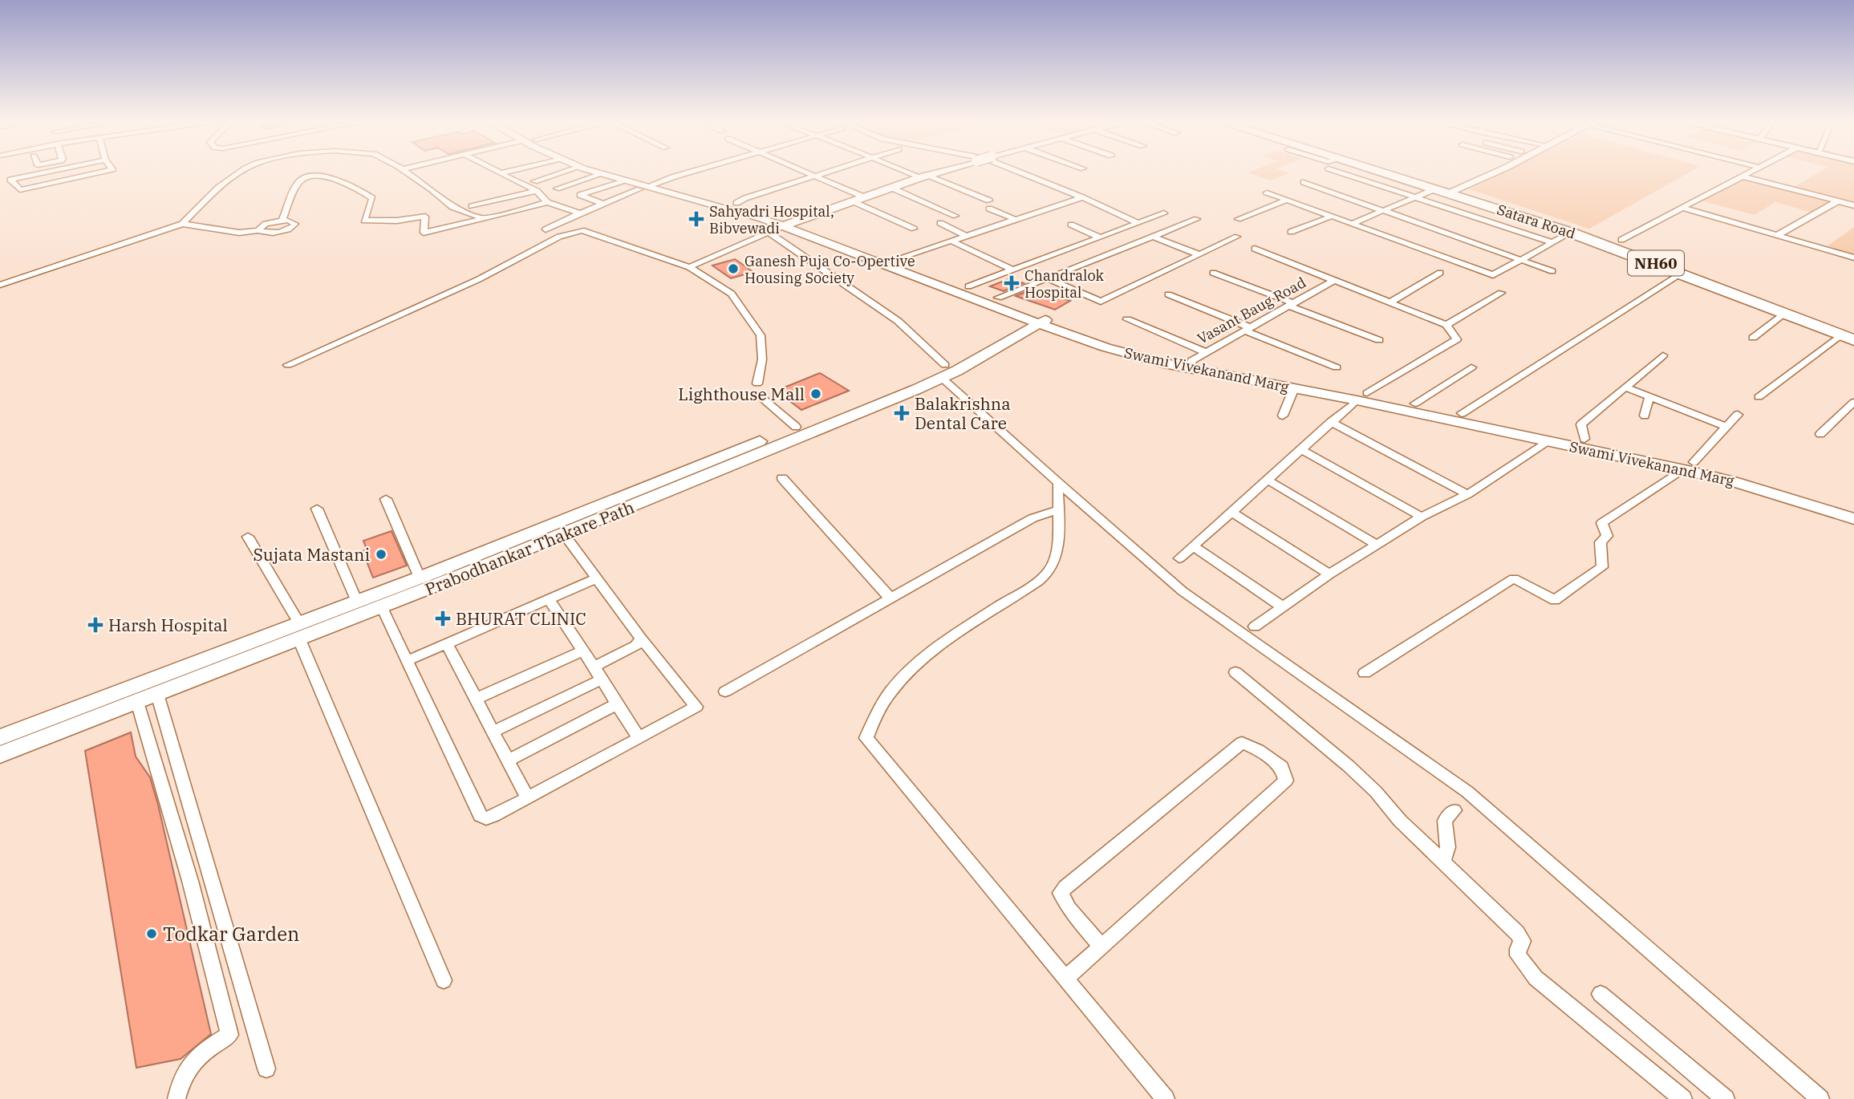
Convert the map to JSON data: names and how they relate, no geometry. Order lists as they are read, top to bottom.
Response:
{
  "streets": {
    "highway": ["Satara Road", "NH60"],
    "main road": ["Swami Vivekanand Marg", "Prabodhankar Thakare Path"],
    "street": ["Vasant Baug Road"]
  },
  "crossings": [
    ["Vasant Baug Road", "Swami Vivekanand Marg"],
    ["Swami Vivekanand Marg", "Prabodhankar Thakare Path"]
  ],
  "places": {
    "health": [
      "Sahyadri Hospital, Bibvewadi",
      "Chandralok Hospital",
      "Balakrishna Dental Care",
      "BHURAT CLINIC",
      "Harsh Hospital"
    ],
    "other": [
      "Ganesh Puja Co-Opertive Housing Society",
      "Lighthouse Mall",
      "Sujata Mastani",
      "Todkar Garden"
    ]
  }
}
